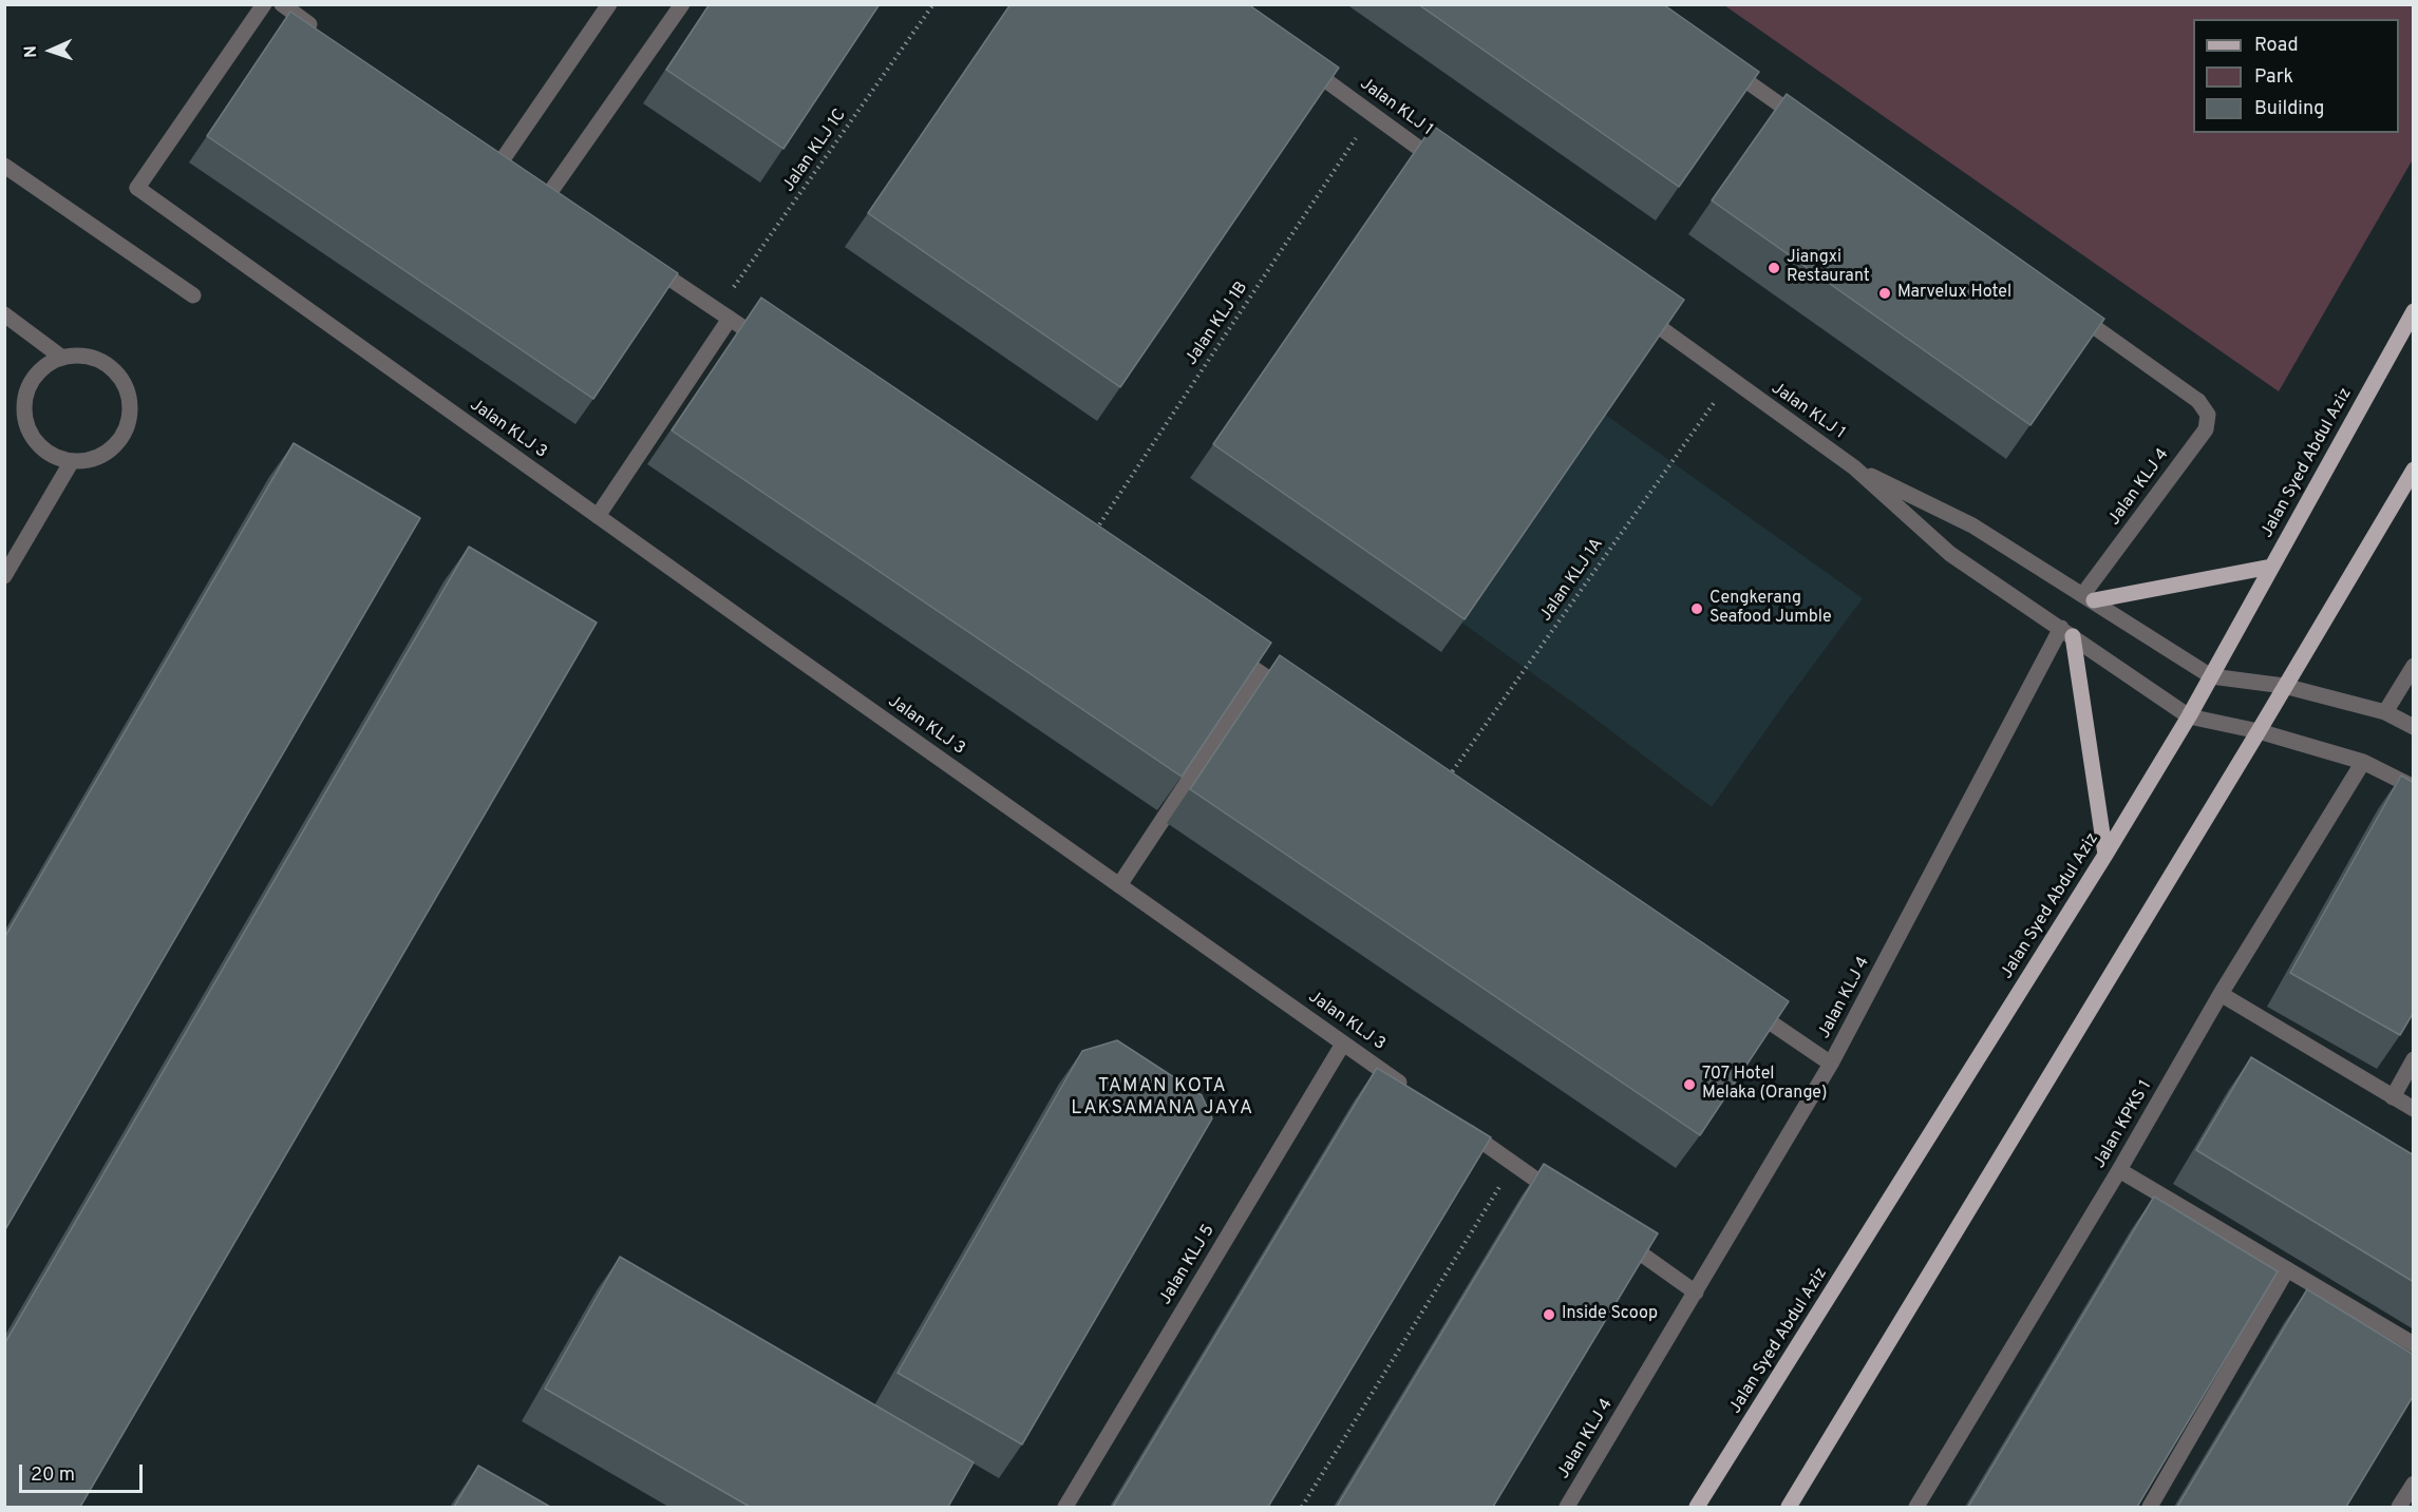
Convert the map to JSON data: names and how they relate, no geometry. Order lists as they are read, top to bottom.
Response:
{
  "streets": {
    "main road": ["Jalan Syed Abdul Aziz"],
    "street": [
      "Jalan KLJ 1",
      "Jalan KLJ 3",
      "Jalan KLJ 4",
      "Jalan KPKS 1",
      "Jalan KLJ 5"
    ],
    "path": ["Jalan KLJ 1C", "Jalan KLJ 1B", "Jalan KLJ 1A"]
  },
  "crossings": [
    ["Jalan KLJ 1", "Jalan KLJ 1B"],
    ["Jalan KLJ 1", "Jalan Syed Abdul Aziz"],
    ["Jalan KLJ 1", "Jalan KLJ 4"],
    ["Jalan KLJ 1", "Jalan KLJ 1A"],
    ["Jalan KLJ 3", "Jalan KLJ 5"]
  ],
  "districts": ["TAMAN KOTA LAKSAMANA JAYA"],
  "places": [
    "Jiangxi Restaurant",
    "Marvelux Hotel",
    "Cengkerang Seafood Jumble",
    "707 Hotel Melaka (Orange)",
    "Inside Scoop"
  ],
  "legend": ["Road", "Park", "Building"],
  "scale_bar": "20 m",
  "north": "left"
}
